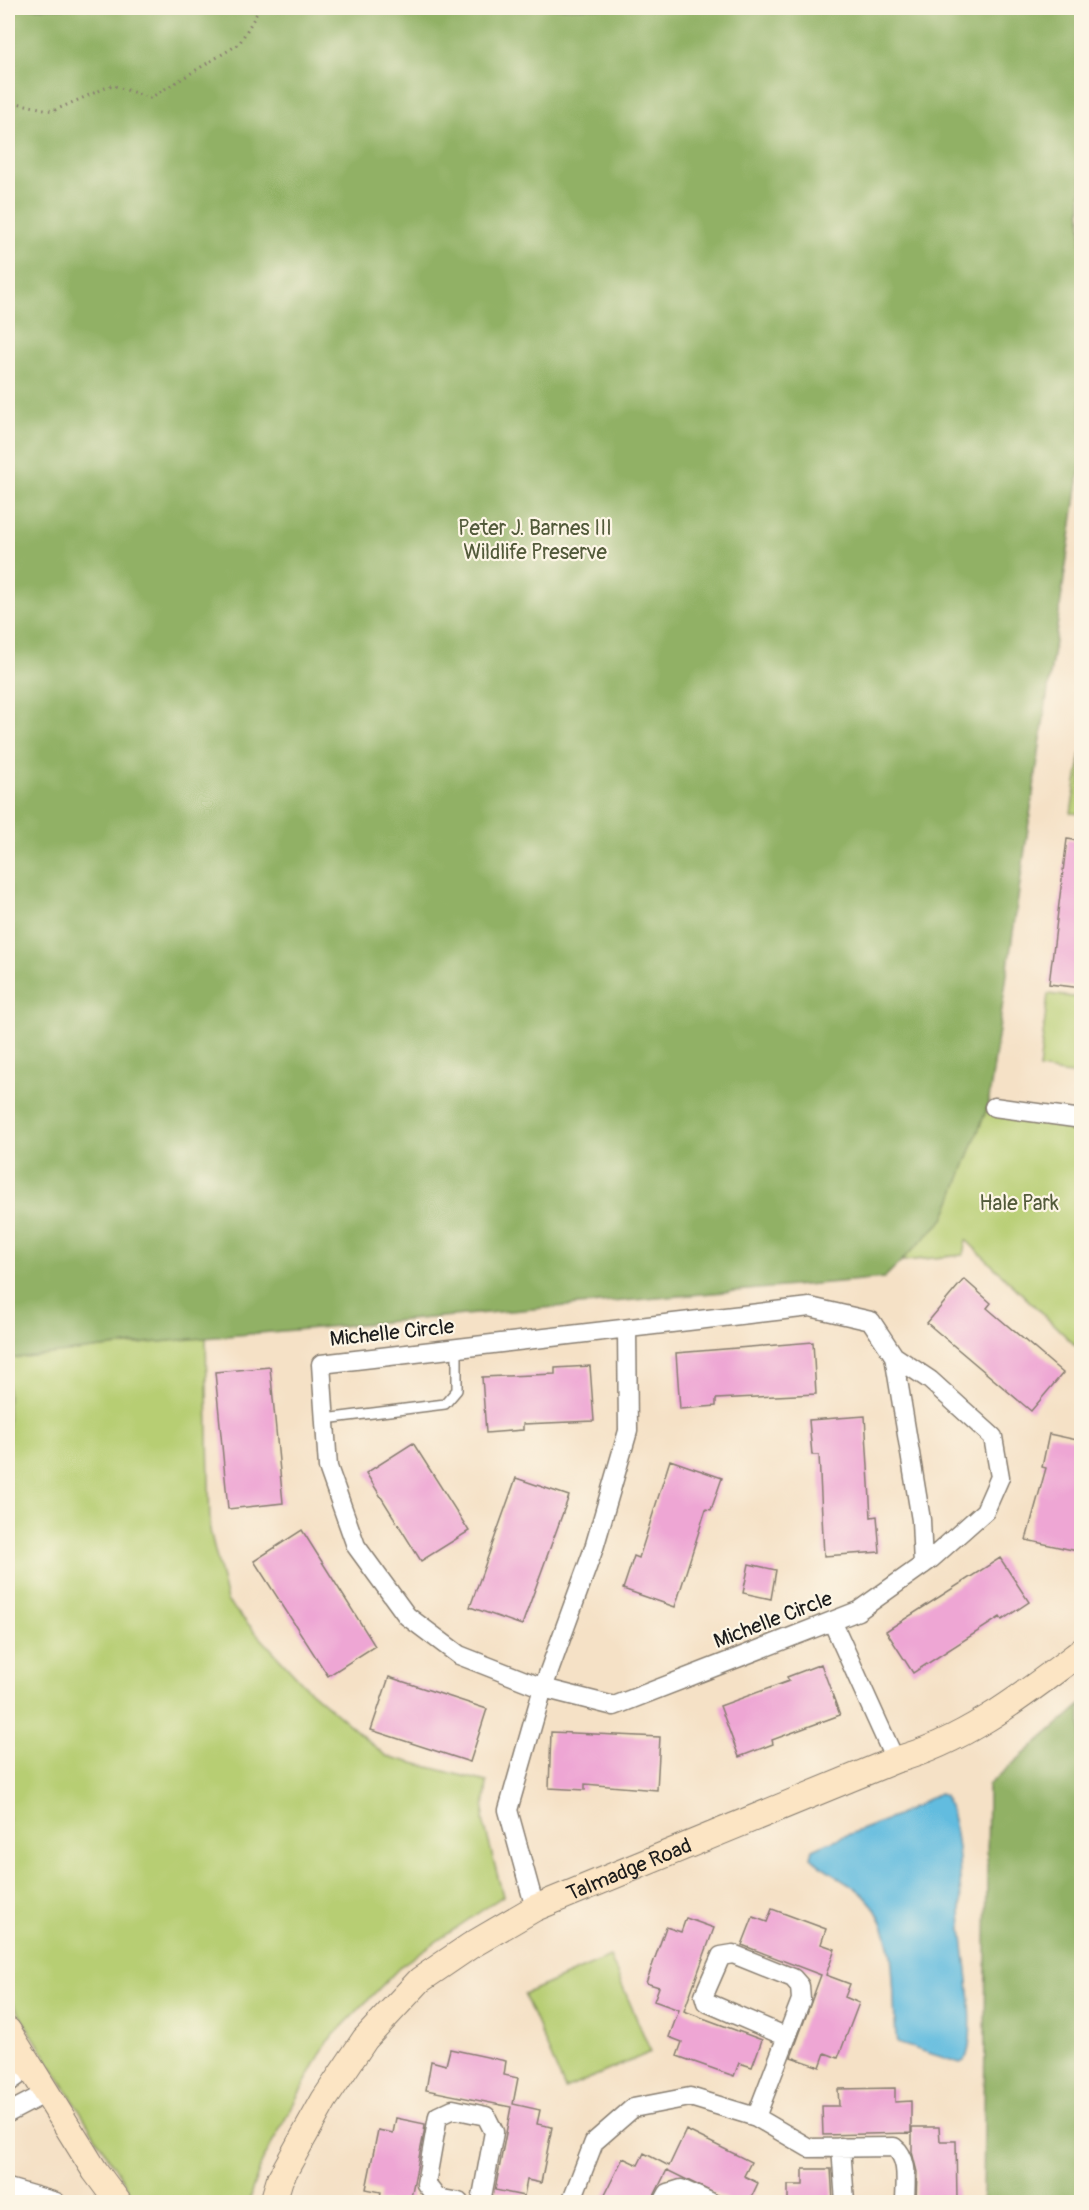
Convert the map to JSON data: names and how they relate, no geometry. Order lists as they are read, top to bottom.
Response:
{
  "streets": {
    "street": ["Michelle Circle", "Talmadge Road"]
  },
  "parks": ["Peter J. Barnes III Wildlife Preserve", "Hale Park"]
}
